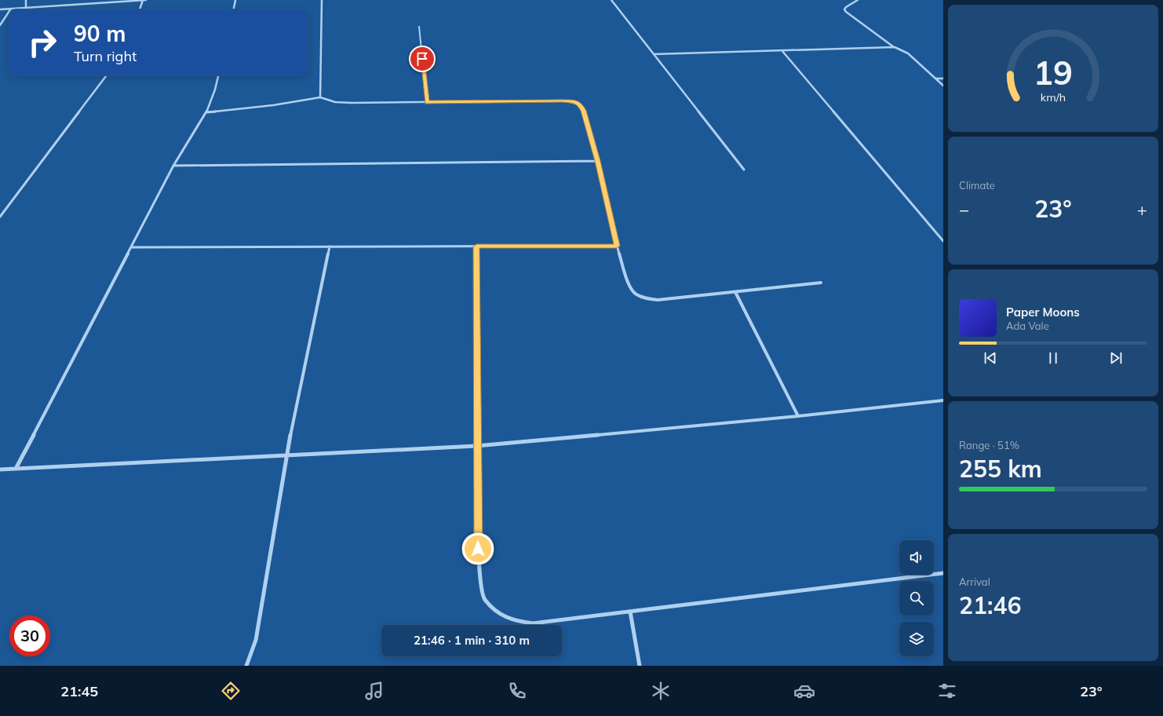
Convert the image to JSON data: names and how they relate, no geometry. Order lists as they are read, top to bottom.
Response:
{
  "page": {
    "turn": ["90 m", "Turn right"],
    "tile": [
      "Climate",
      ["Range · 51%", "255 km"],
      ["Arrival", "21:46"]
    ],
    "heat": ["−", "23°", "+"],
    "song": ["Paper Moons", "Ada Vale"],
    "limit": "30",
    "trip": "21:46 · 1 min · 310 m",
    "tabs": ["21:45", "23°"],
    "gauge": ["19", "km/h"]
  }
}
